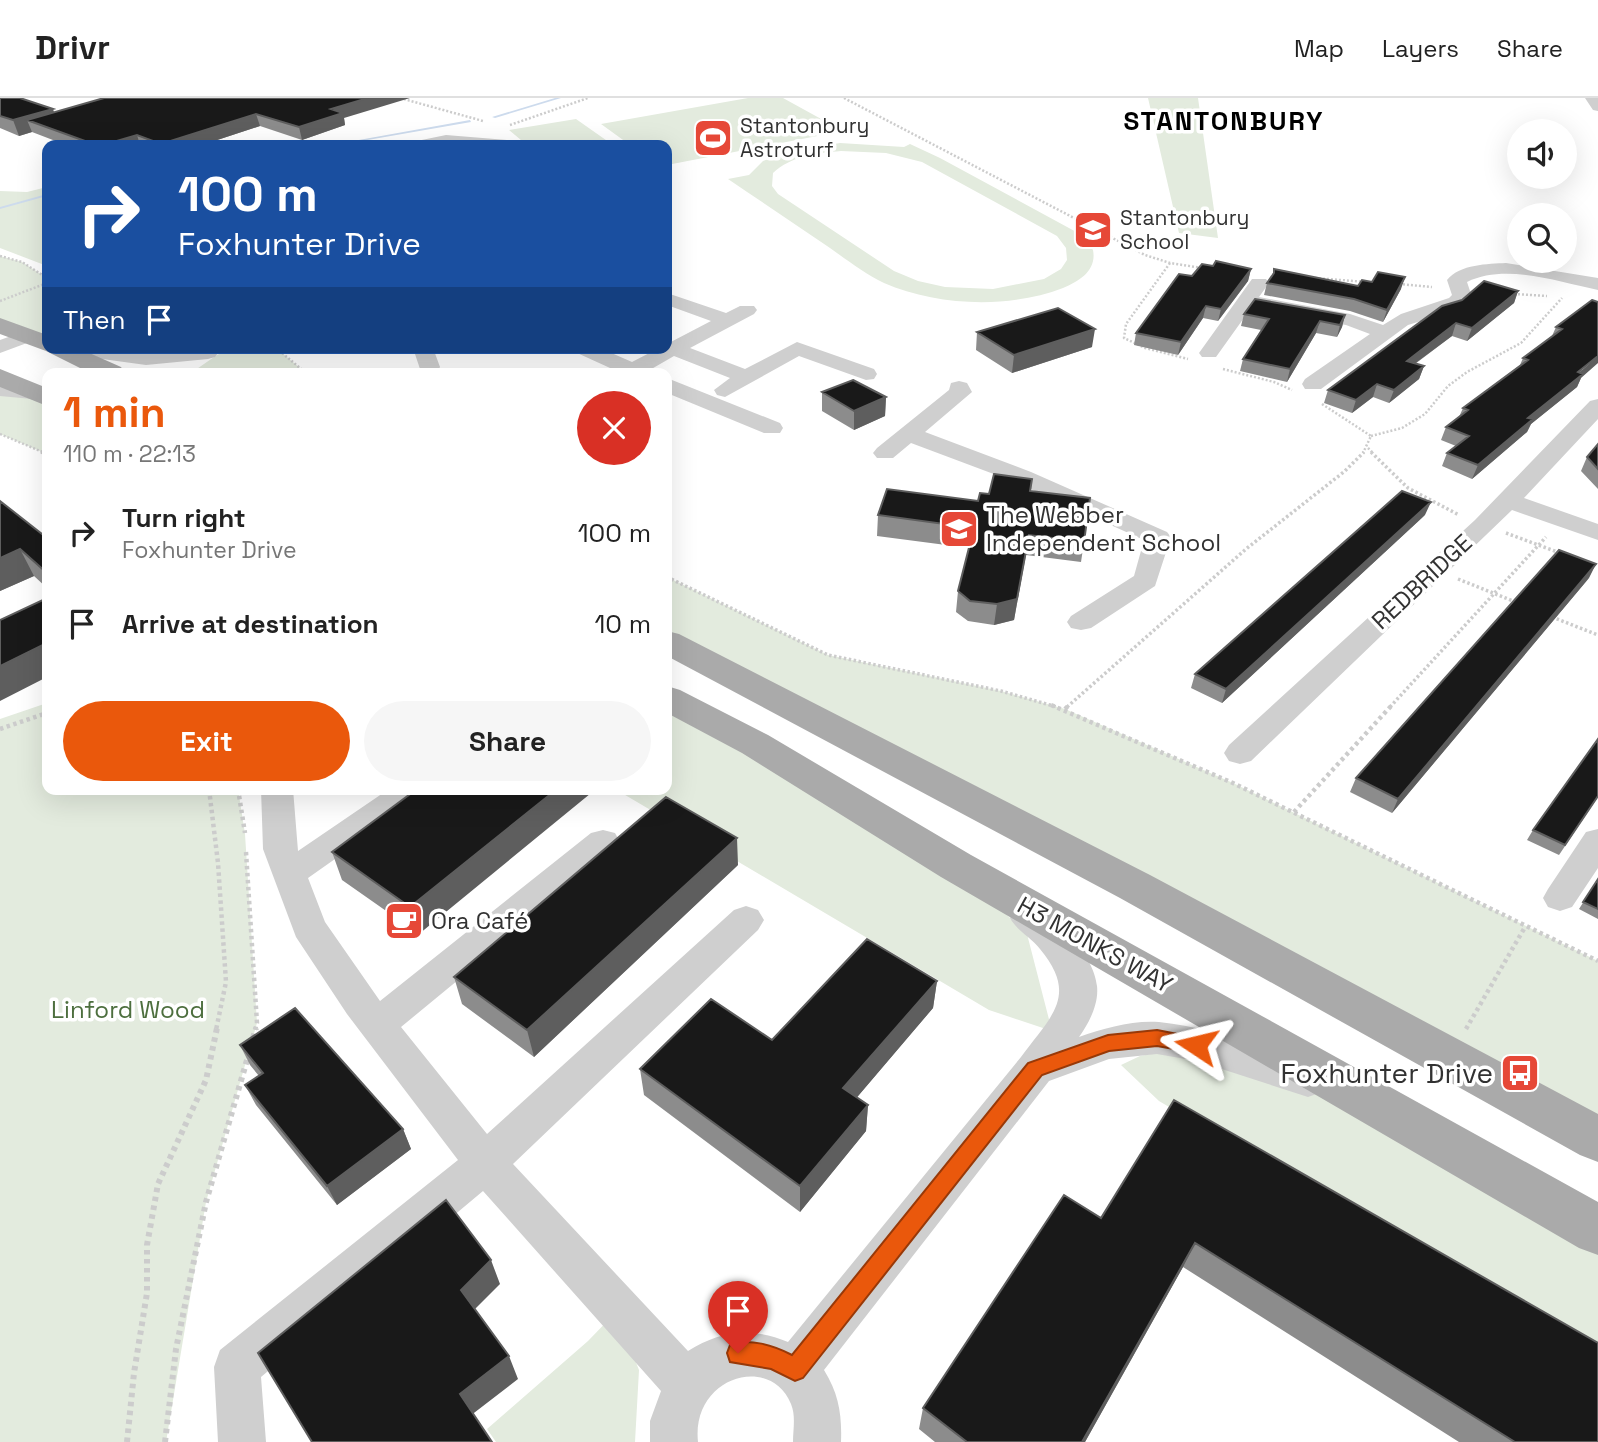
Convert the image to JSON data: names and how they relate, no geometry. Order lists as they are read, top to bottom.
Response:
{
  "streets": {
    "main road": ["H3 MONKS WAY"],
    "street": ["REDBRIDGE"]
  },
  "districts": ["STANTONBURY"],
  "parks": ["Linford Wood"],
  "places": {
    "sports": ["Stantonbury Astroturf"],
    "school or university": ["Stantonbury School", "The Webber Independent School"],
    "cafe": ["Ora Café"],
    "bus stop": ["Foxhunter Drive"]
  },
  "page": {
    "header": "Drivr",
    "nav": ["Map", "Layers", "Share"],
    "turn": ["100 m", "Foxhunter Drive"],
    "then": "Then",
    "heading": ["1 min", "110 m · 22:13"],
    "list": [
      {
        "name": "Turn right",
        "note": "Foxhunter Drive",
        "value": "100 m"
      },
      {
        "name": "Arrive at destination",
        "value": "10 m"
      }
    ],
    "buttons": ["Exit", "Share"]
  }
}
